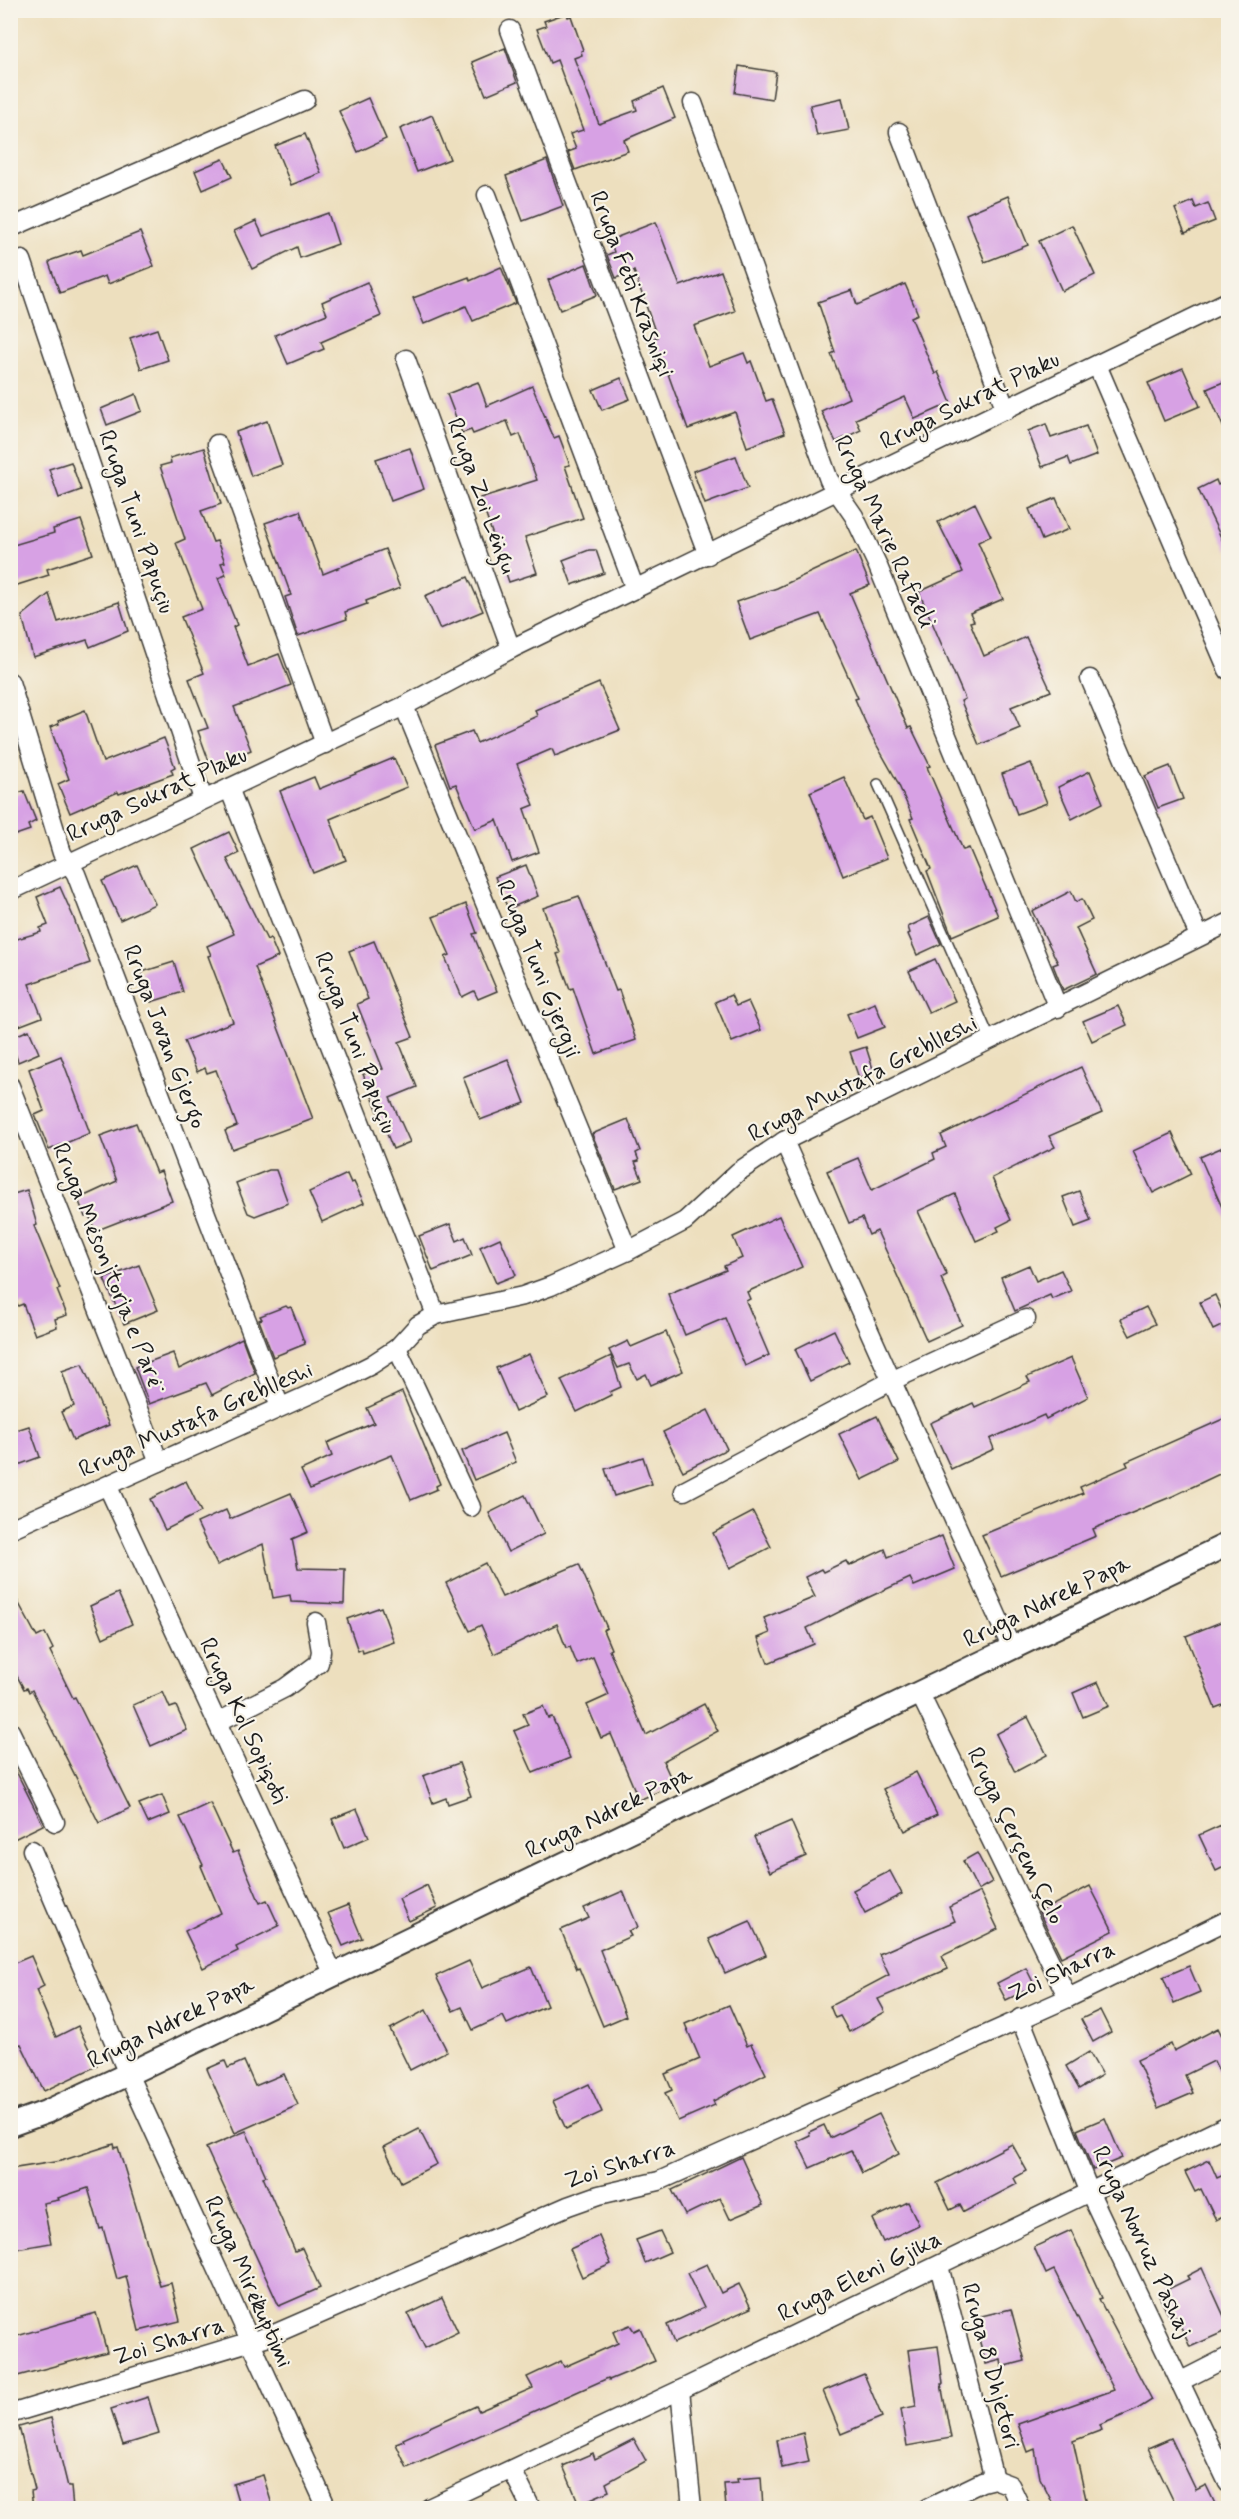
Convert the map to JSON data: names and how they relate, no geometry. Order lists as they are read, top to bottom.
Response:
{
  "streets": {
    "street": [
      "Rruga Feti Krasniqi",
      "Rruga Sokrat Plaku",
      "Rruga Zoi Lëngu",
      "Rruga Tuni Papuçiu",
      "Rruga Marie Rafaeli",
      "Rruga Tuni Gjergji",
      "Rruga Jovan Gjergo",
      "Rruga Mustafa Greblleshi",
      "Rruga Mësonjtorja e Parë",
      "Rruga Ndrek Papa",
      "Rruga Kol Sopiqoti",
      "Rruga Çerçem Çelo",
      "Zoi Sharra",
      "Rruga Novruz Pashaj",
      "Rruga Eleni Gjika",
      "Rruga Mirëkuptimi",
      "Rruga 8 Dhjetori"
    ]
  },
  "crossings": [
    ["Rruga Feti Krasniqi", "Rruga Sokrat Plaku"],
    ["Rruga Sokrat Plaku", "Rruga Zoi Lëngu"],
    ["Rruga Sokrat Plaku", "Rruga Tuni Papuçiu"],
    ["Rruga Sokrat Plaku", "Rruga Marie Rafaeli"],
    ["Rruga Sokrat Plaku", "Rruga Tuni Gjergji"],
    ["Rruga Sokrat Plaku", "Rruga Jovan Gjergo"],
    ["Rruga Tuni Papuçiu", "Rruga Mustafa Greblleshi"],
    ["Rruga Marie Rafaeli", "Rruga Mustafa Greblleshi"],
    ["Rruga Tuni Gjergji", "Rruga Mustafa Greblleshi"],
    ["Rruga Jovan Gjergo", "Rruga Mustafa Greblleshi"],
    ["Rruga Mustafa Greblleshi", "Rruga Mësonjtorja e Parë"],
    ["Rruga Mustafa Greblleshi", "Rruga Kol Sopiqoti"],
    ["Rruga Ndrek Papa", "Rruga Kol Sopiqoti"],
    ["Rruga Ndrek Papa", "Rruga Çerçem Çelo"],
    ["Rruga Ndrek Papa", "Rruga Mirëkuptimi"],
    ["Rruga Çerçem Çelo", "Zoi Sharra"],
    ["Zoi Sharra", "Rruga Novruz Pashaj"],
    ["Zoi Sharra", "Rruga Mirëkuptimi"],
    ["Rruga Novruz Pashaj", "Rruga Eleni Gjika"],
    ["Rruga Eleni Gjika", "Rruga 8 Dhjetori"]
  ]
}
